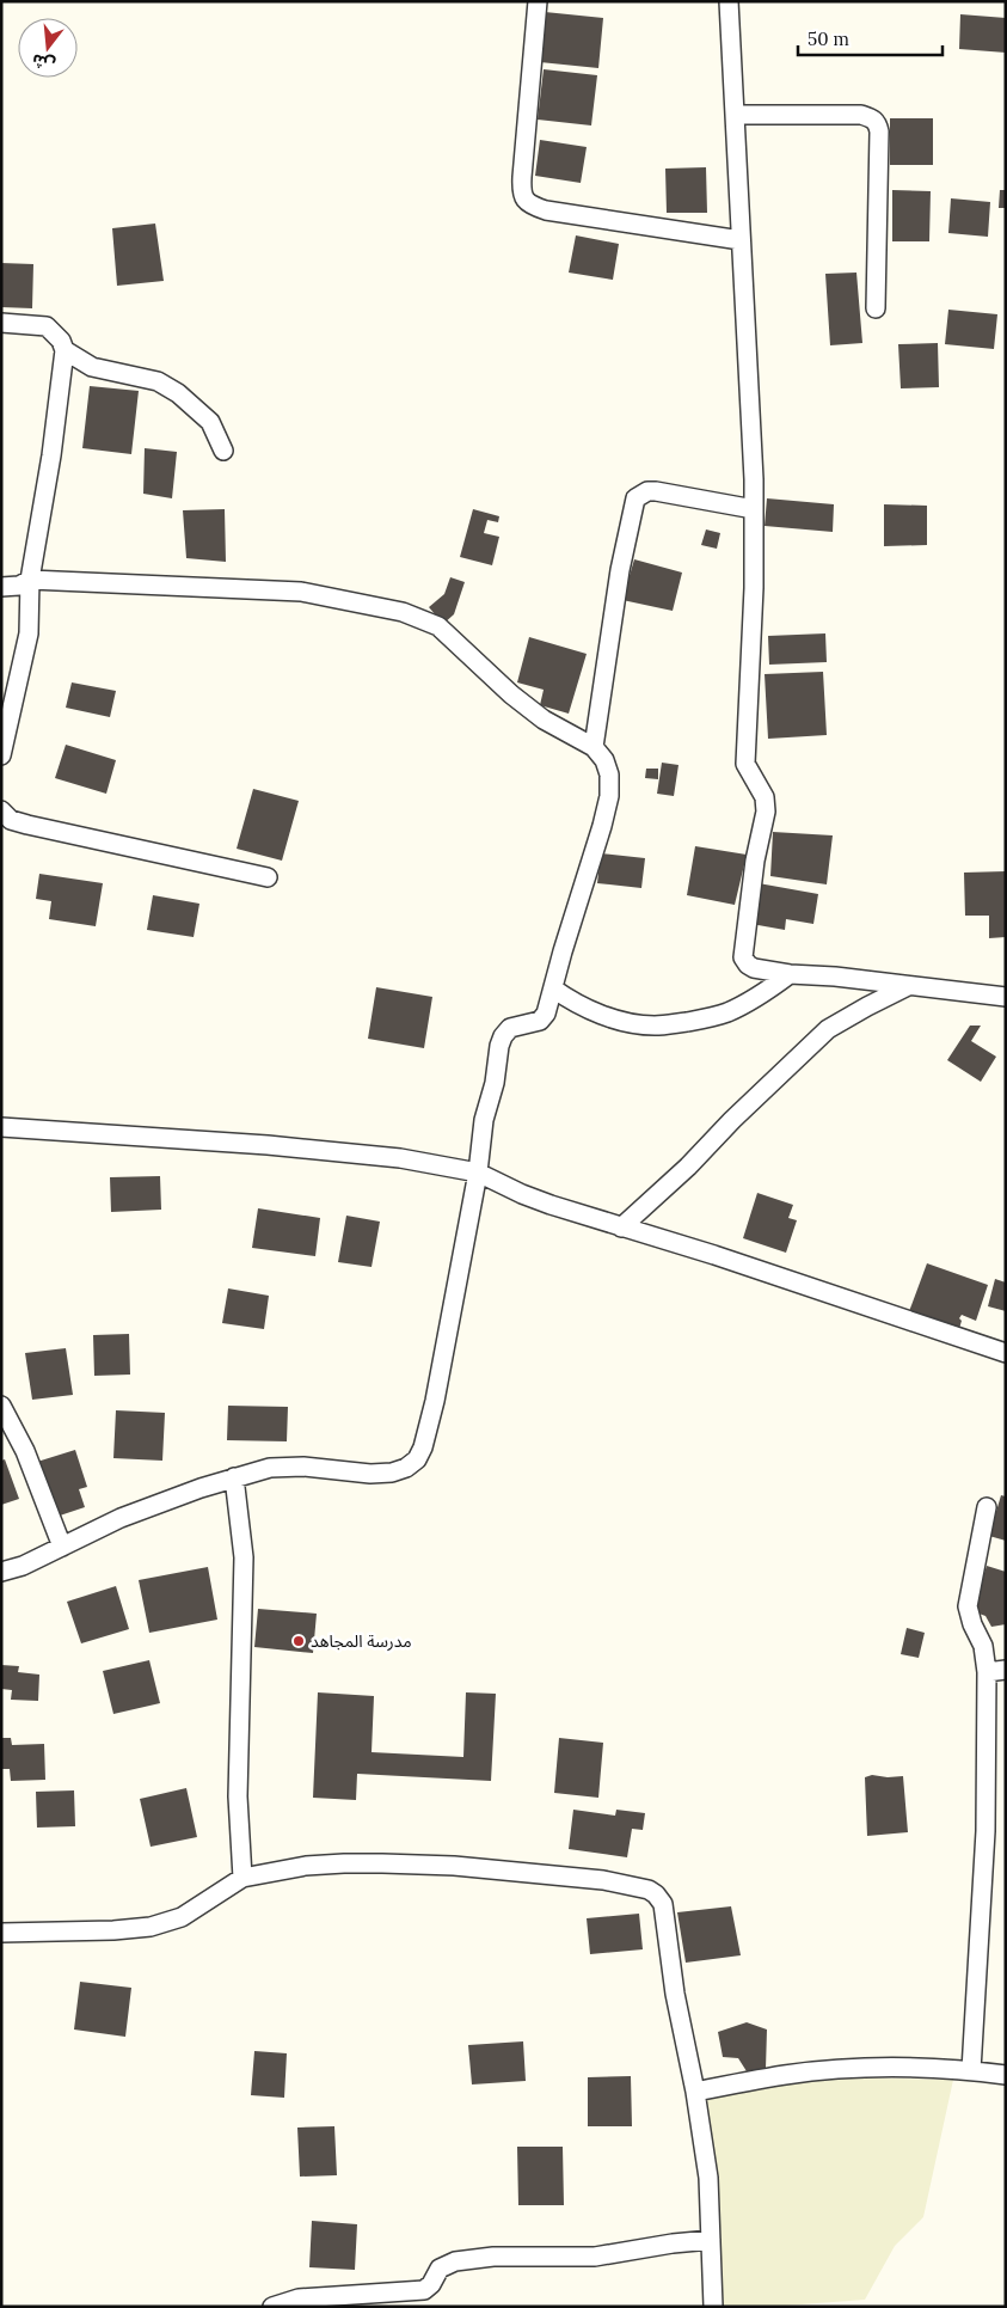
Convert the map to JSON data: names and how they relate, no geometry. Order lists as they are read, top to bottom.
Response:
{
  "places": ["مدرسة المجاهد"],
  "scale_bar": "50 m",
  "north": "bottom"
}
